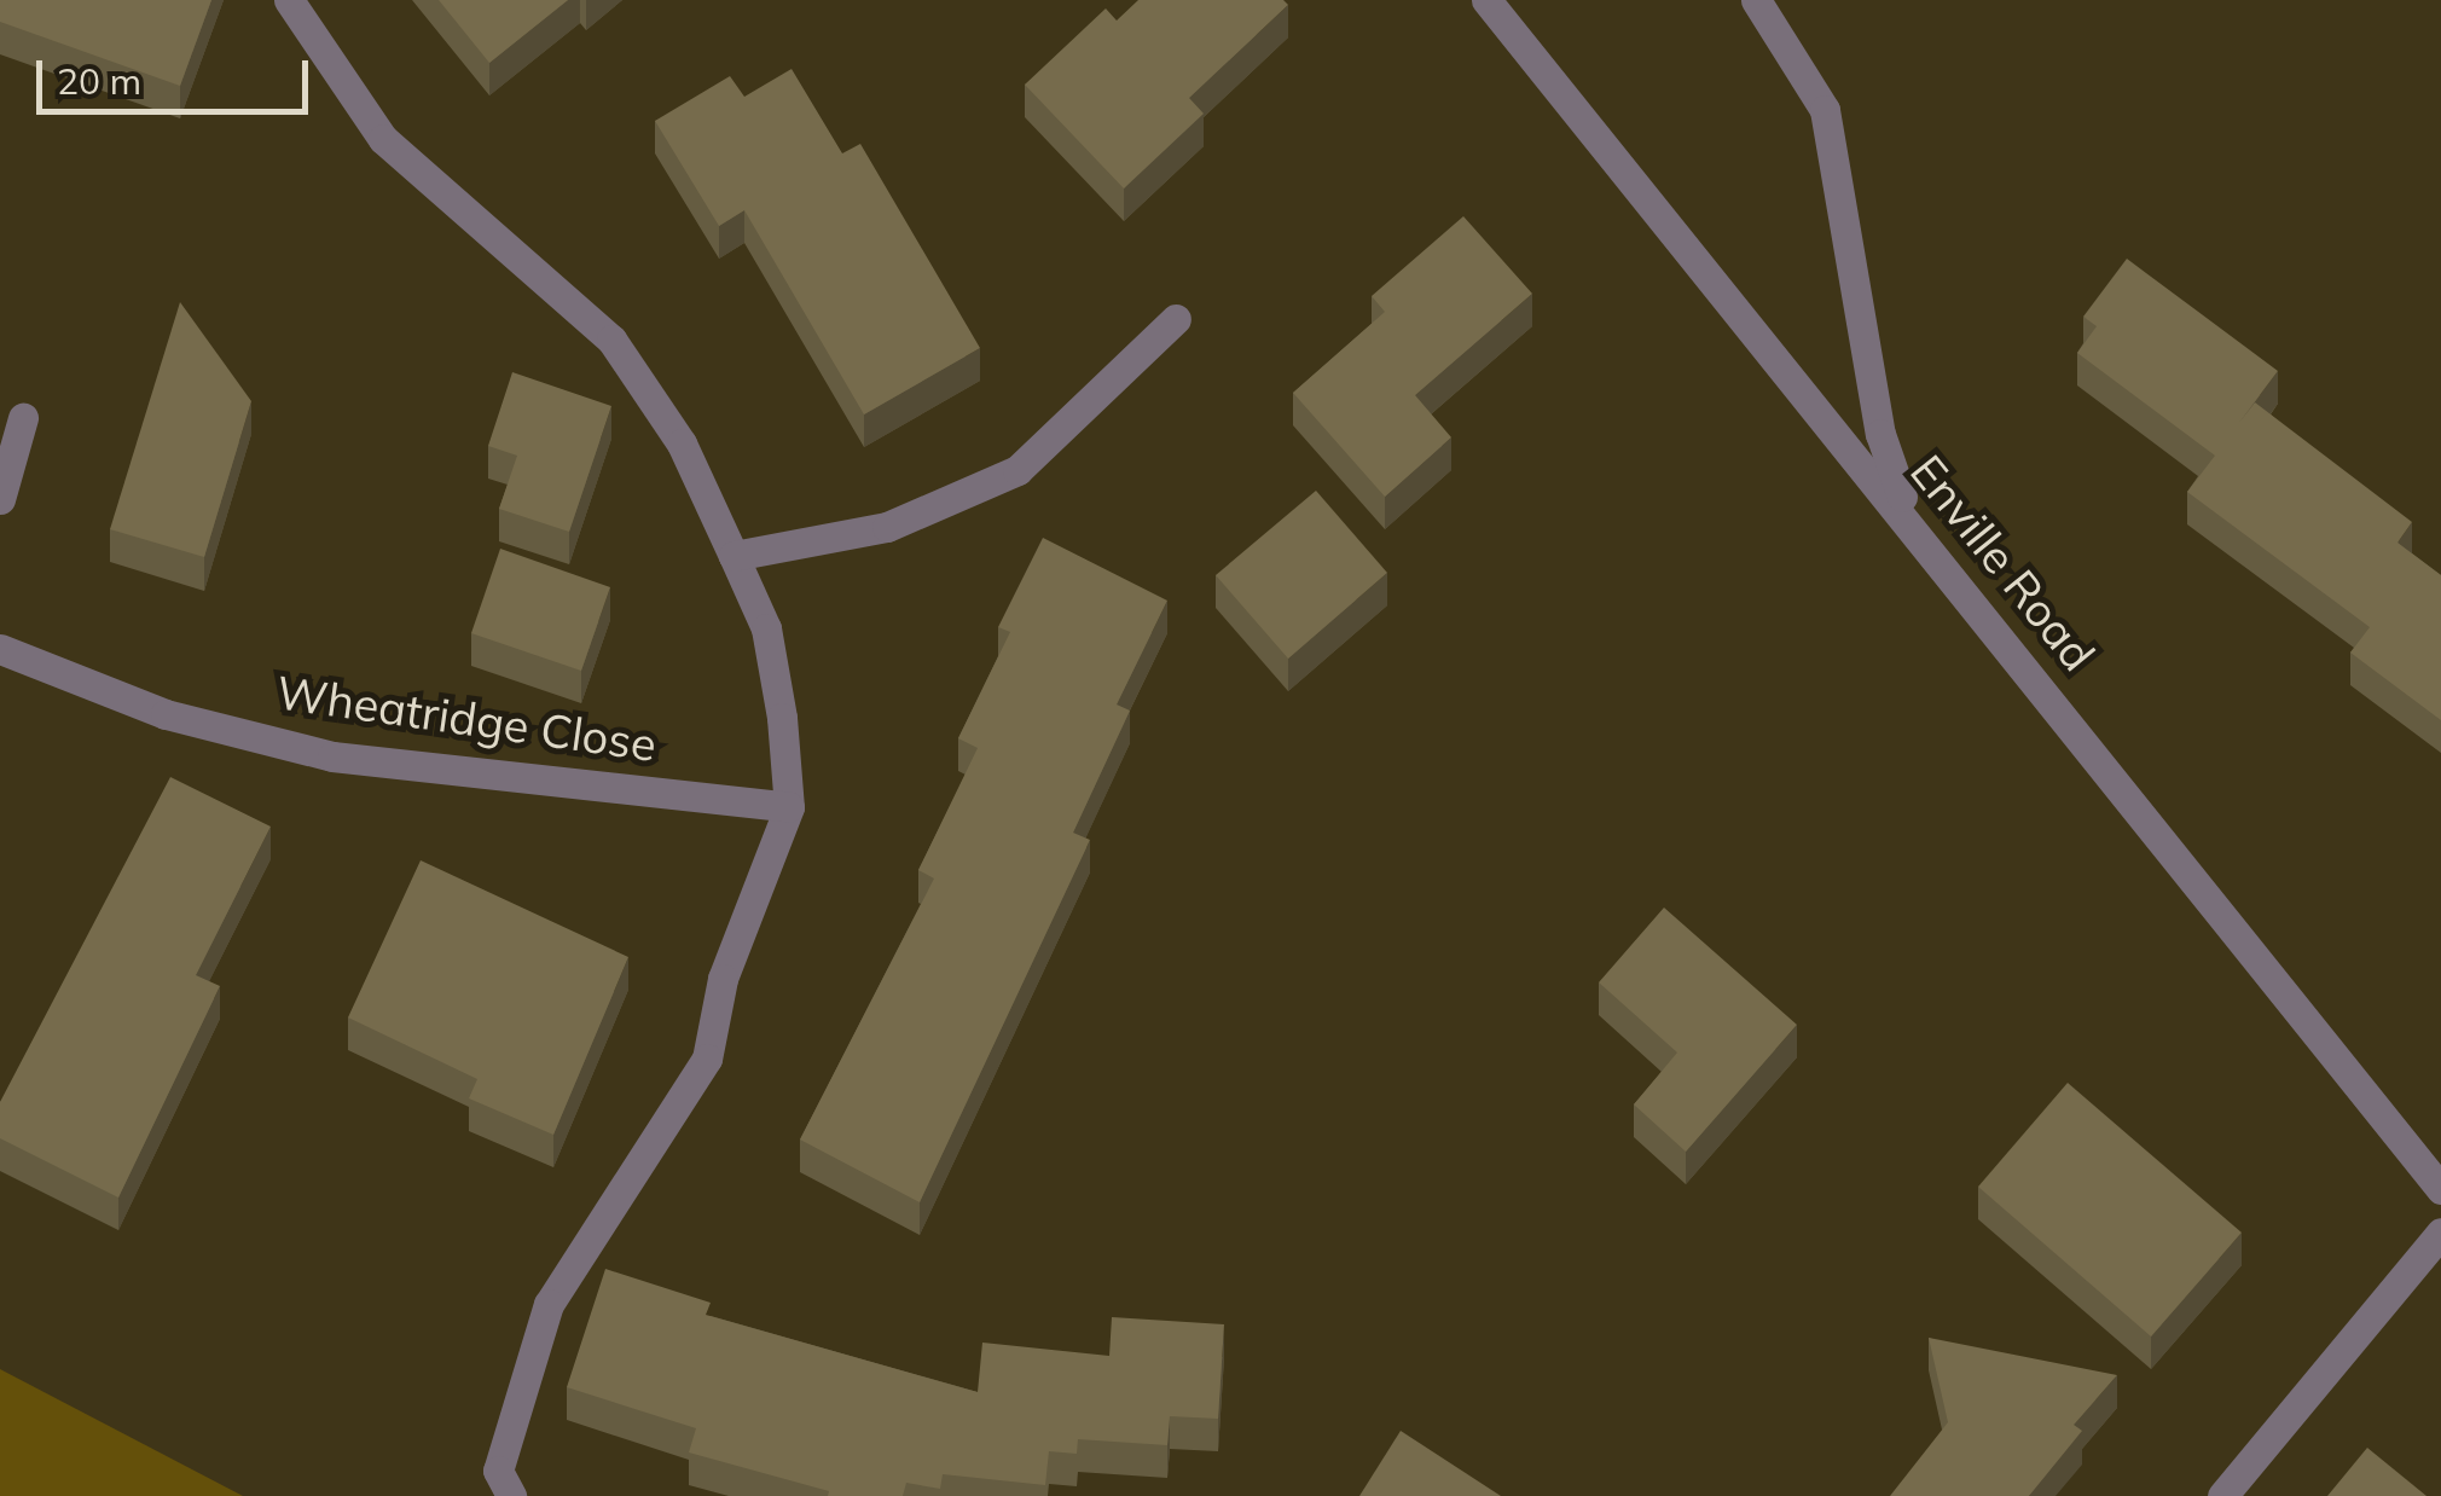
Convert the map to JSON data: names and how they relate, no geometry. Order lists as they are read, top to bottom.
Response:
{
  "streets": {
    "street": ["Enville Road", "Wheatridge Close"]
  },
  "scale_bar": "20 m"
}
